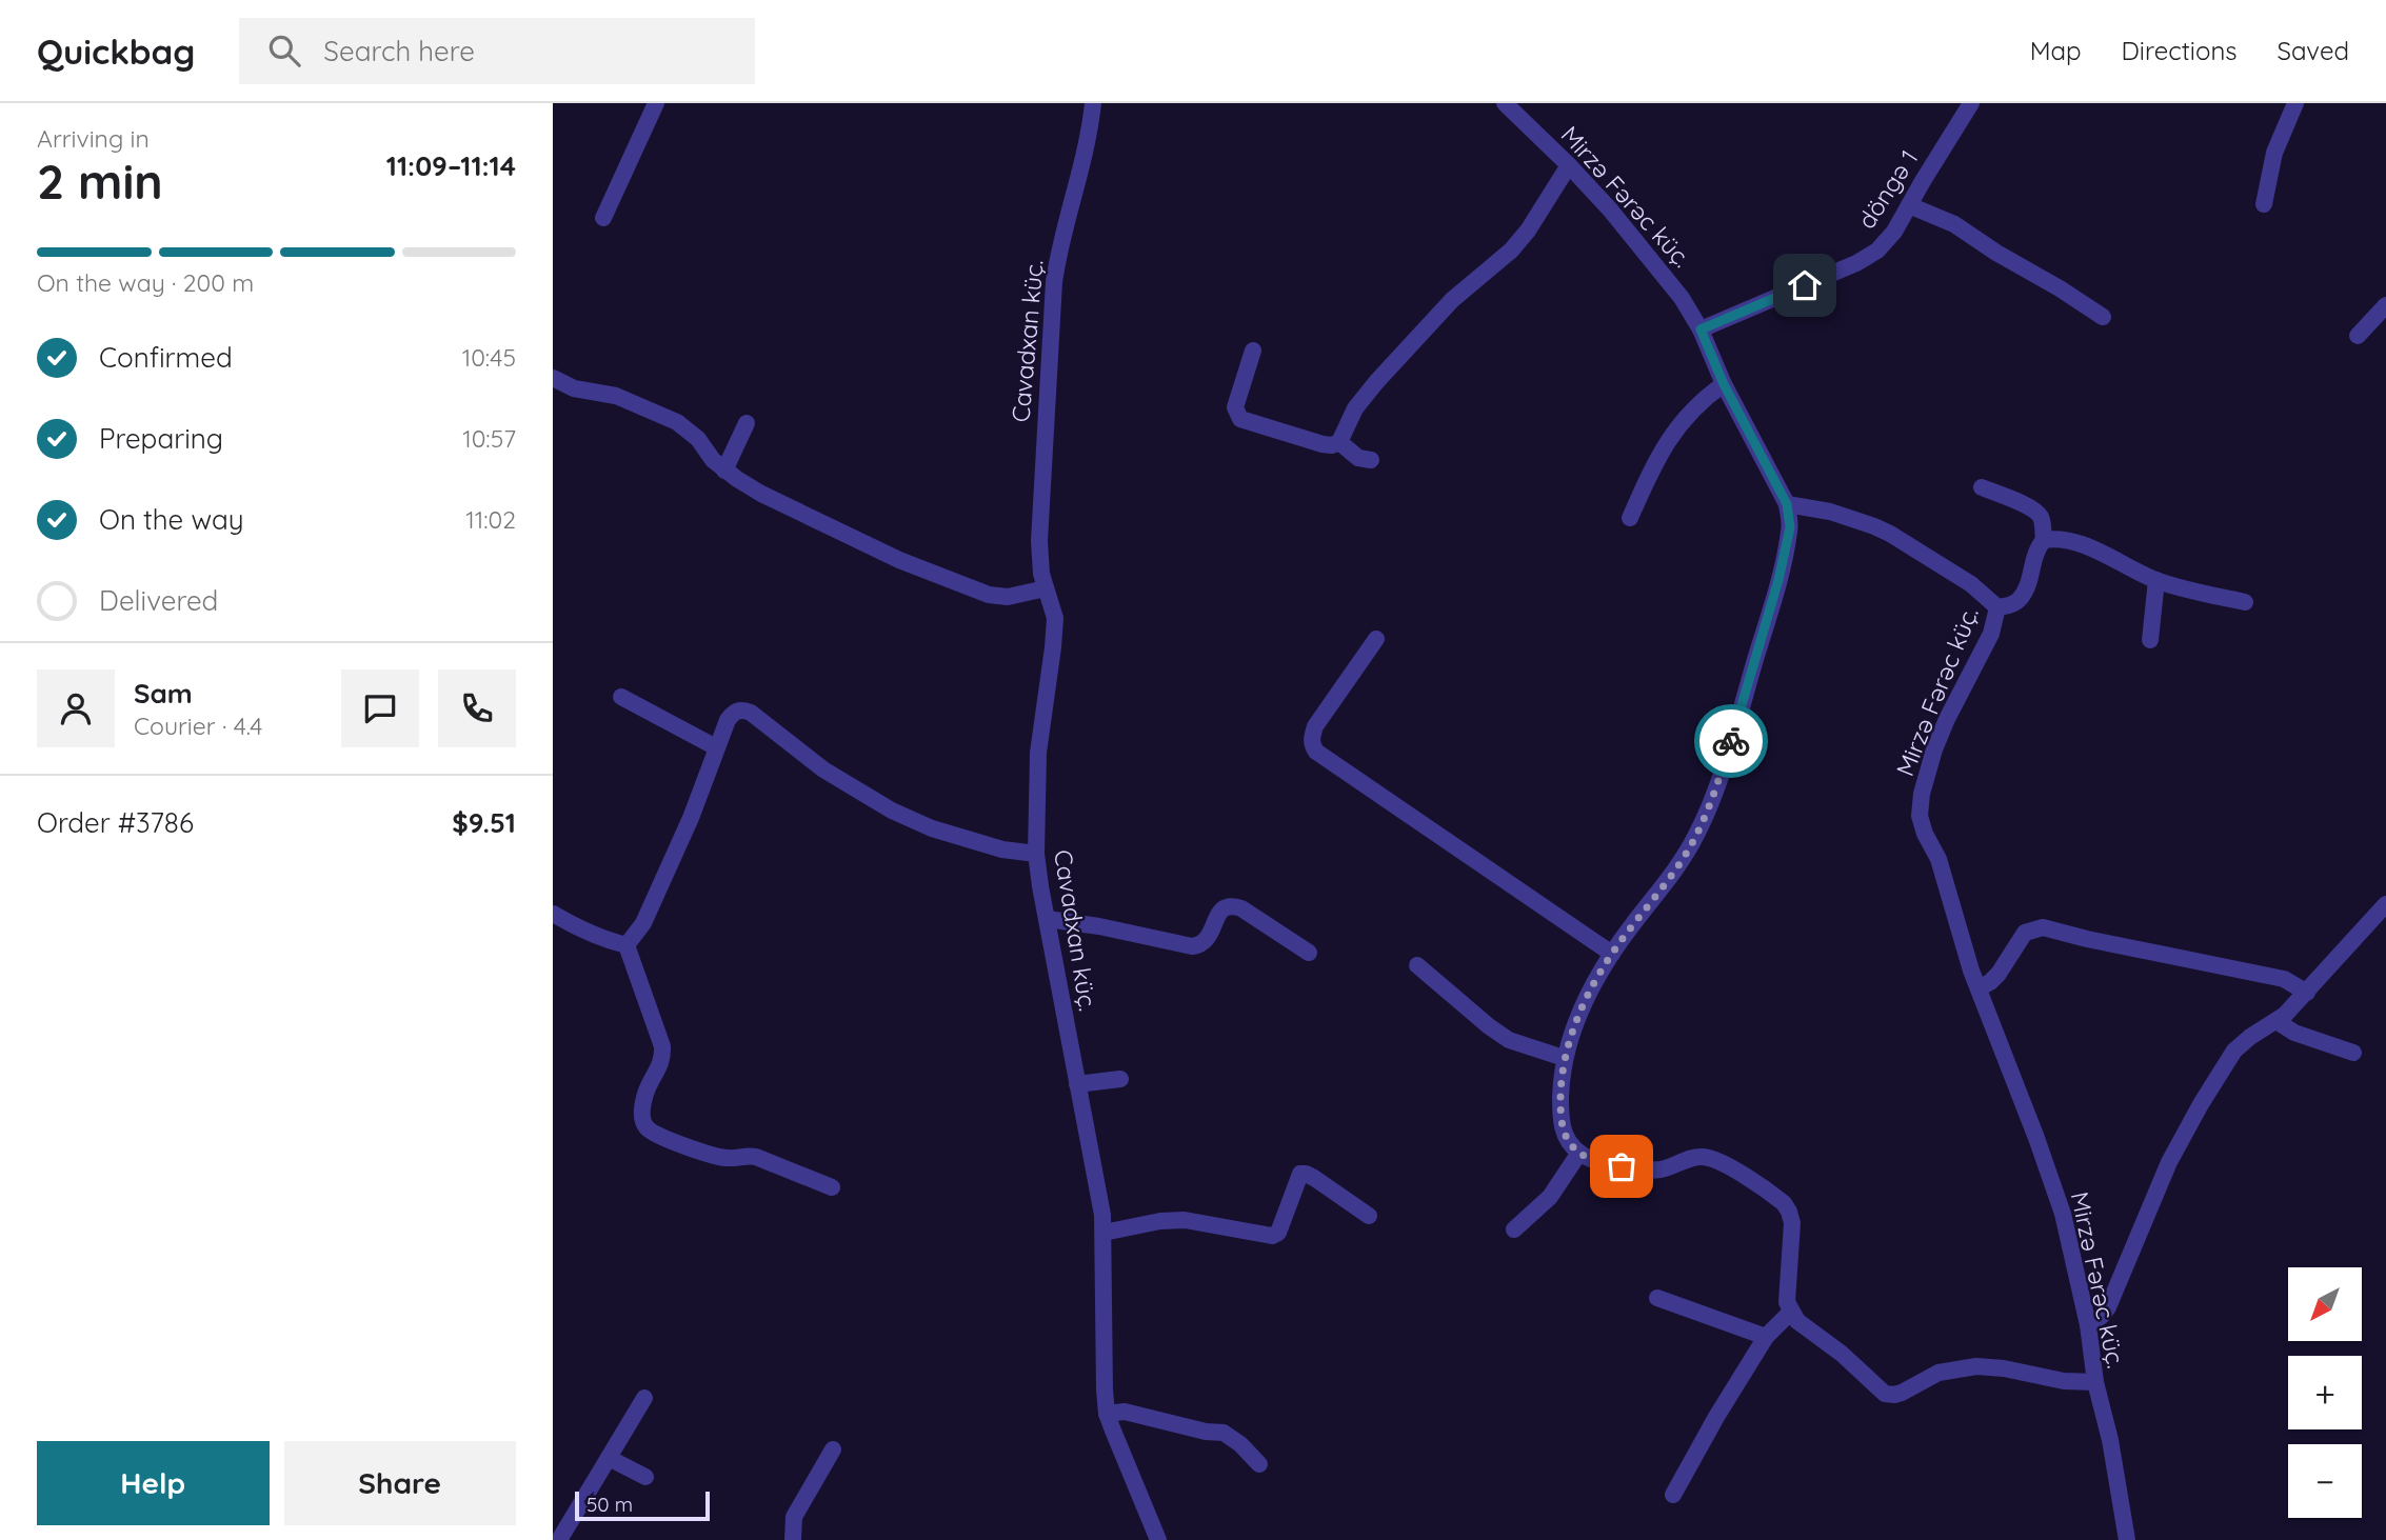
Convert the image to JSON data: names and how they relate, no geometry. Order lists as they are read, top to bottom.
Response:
{
  "streets": {
    "street": ["döngə 1", "Mirzə Fərəc küç.", "Cavadxan küç."]
  },
  "crossings": [
    ["döngə 1", "Mirzə Fərəc küç."]
  ],
  "scale_bar": "50 m",
  "north": "bottom left",
  "page": {
    "header": "Quickbag",
    "search": "Search here",
    "nav": ["Map", "Directions", "Saved"],
    "heading": ["2 min", "Arriving in", "11:09–11:14"],
    "panel": [
      "Sam",
      "Courier · 4.4",
      "Order #3786",
      "$9.51"
    ],
    "bar": "On the way · 200 m",
    "list": [
      ["Confirmed", "10:45"],
      ["Preparing", "10:57"],
      ["On the way", "11:02"],
      "Delivered"
    ],
    "map_buttons": ["+", "−"],
    "buttons": ["Help", "Share"],
    "scale": "50 m"
  }
}
